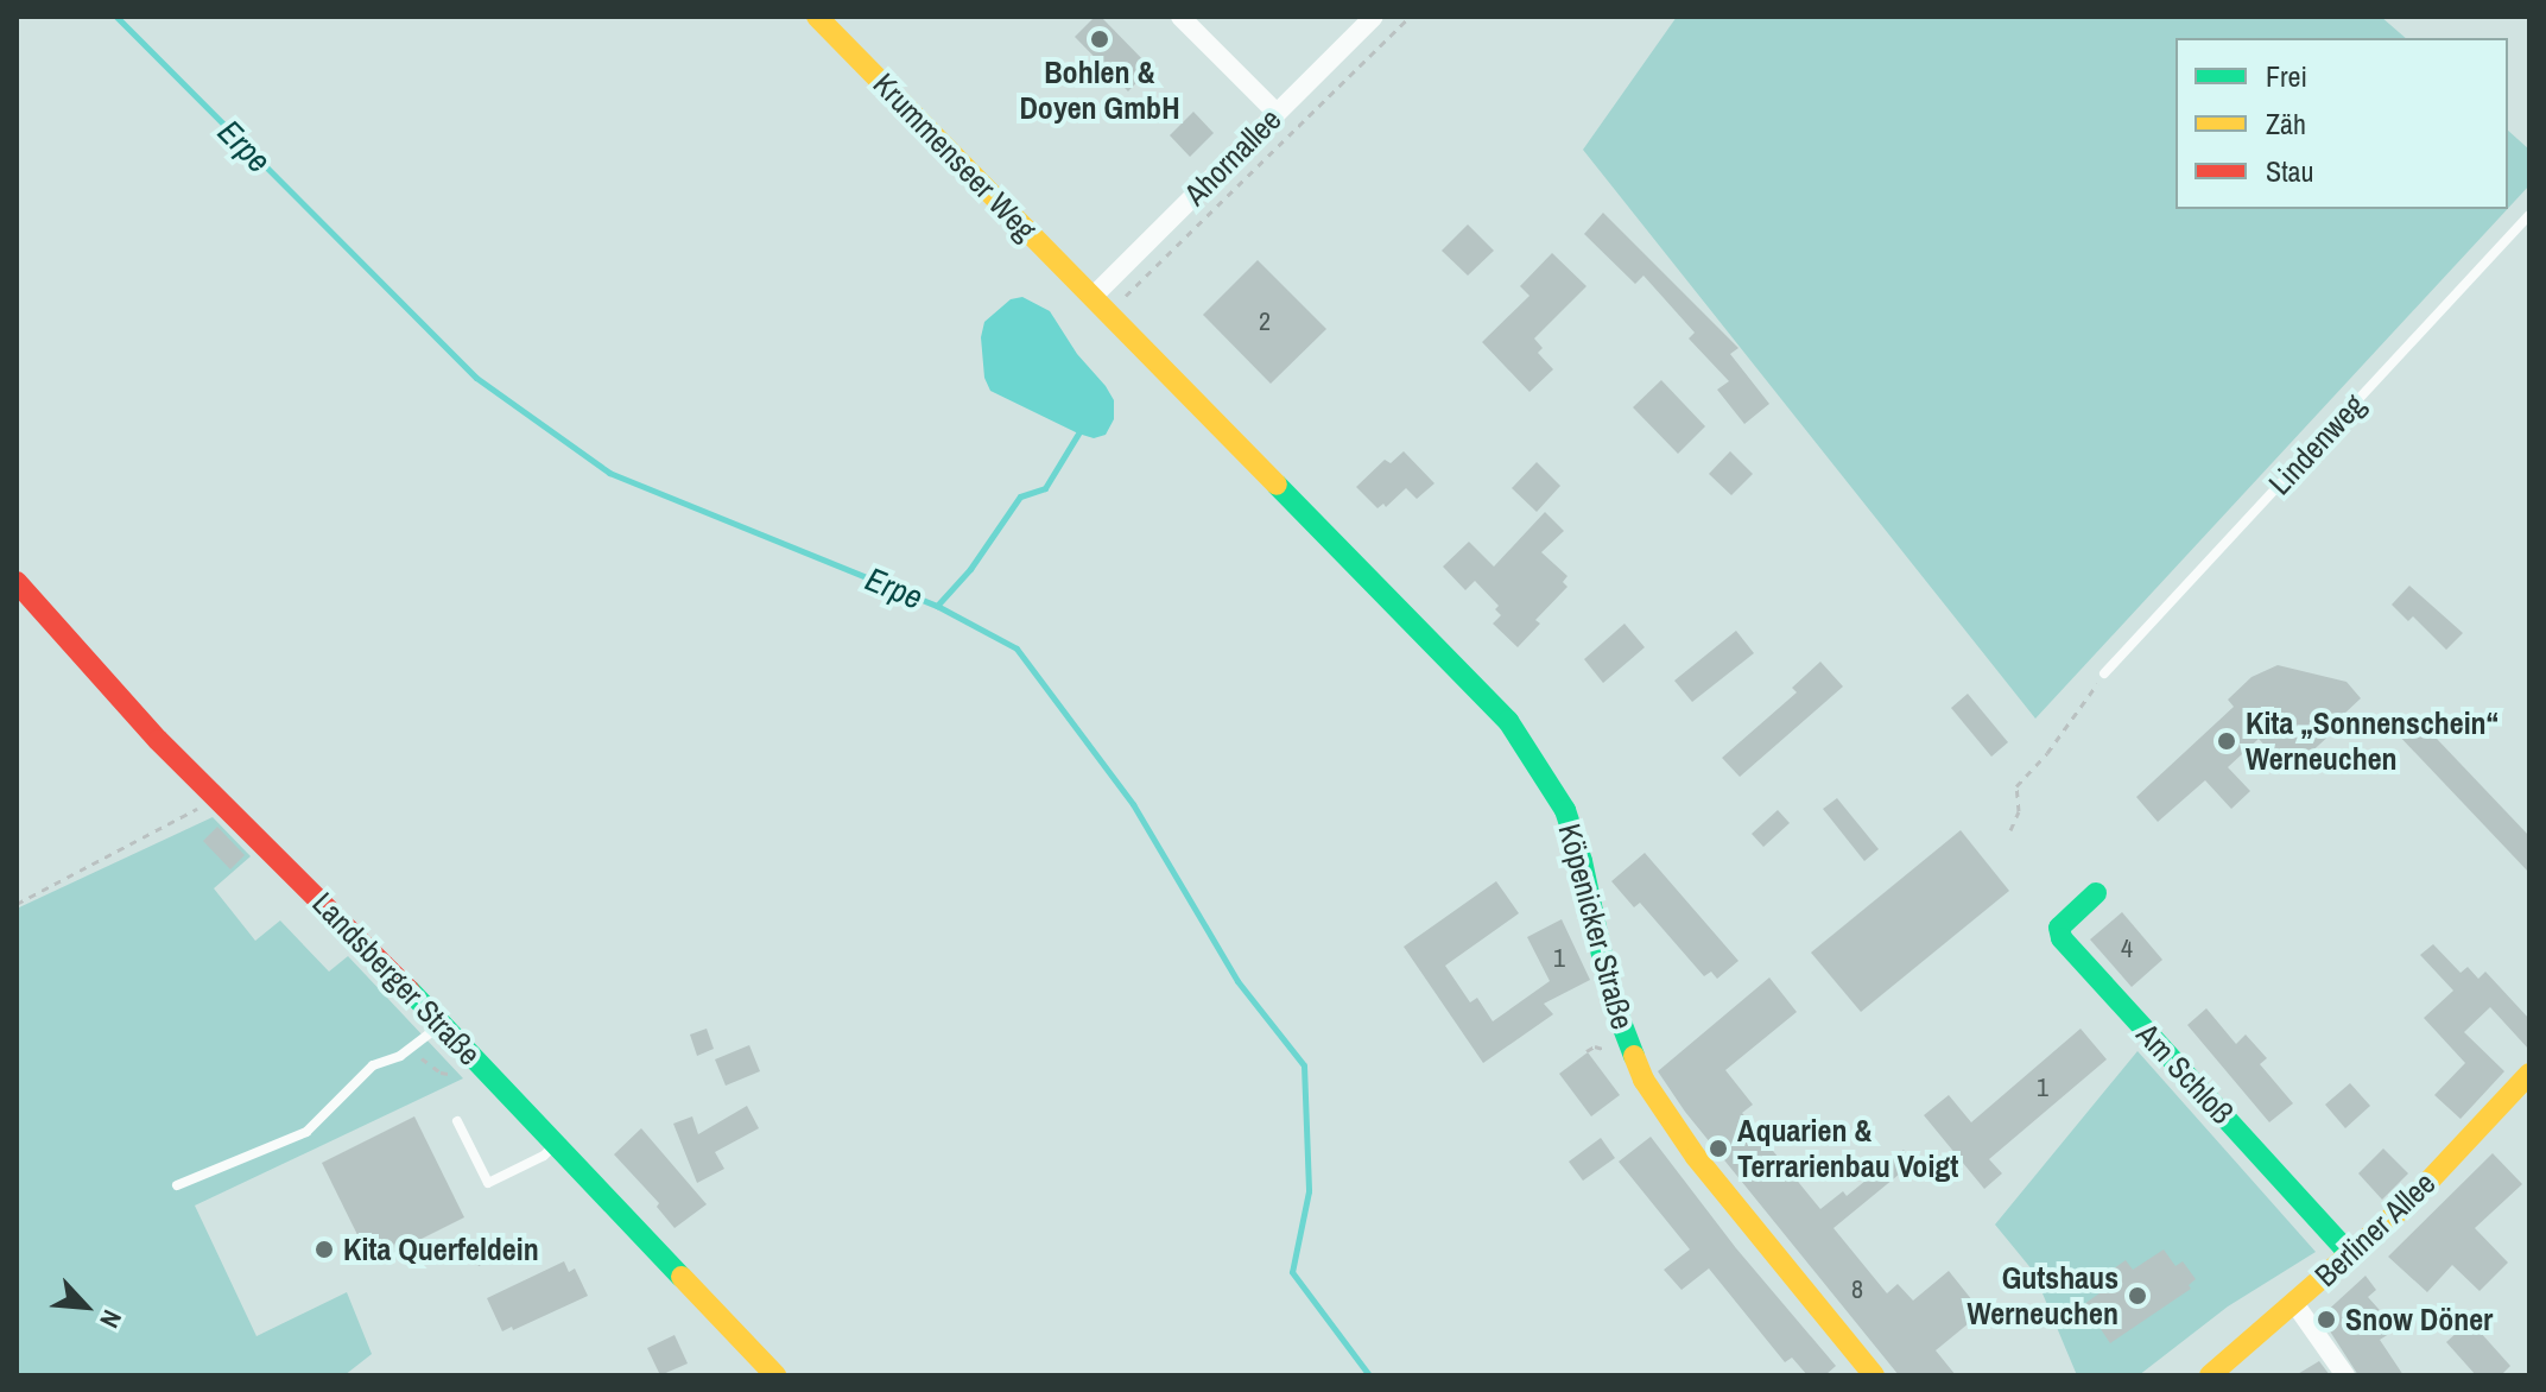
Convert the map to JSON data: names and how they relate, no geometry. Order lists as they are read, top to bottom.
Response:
{
  "streets": {
    "street": [
      "Krummenseer Weg",
      "Ahornallee",
      "Köpenicker Straße",
      "Landsberger Straße",
      "Am Schloß",
      "Berliner Allee"
    ],
    "lane": ["Lindenweg"]
  },
  "crossings": [
    ["Krummenseer Weg", "Ahornallee"],
    ["Krummenseer Weg", "Köpenicker Straße"],
    ["Ahornallee", "Köpenicker Straße"],
    ["Am Schloß", "Berliner Allee"]
  ],
  "water": ["Erpe"],
  "places": [
    "Bohlen & Doyen GmbH",
    "Kita „Sonnenschein“ Werneuchen",
    "Aquarien & Terrarienbau Voigt",
    "Kita Querfeldein",
    "Gutshaus Werneuchen",
    "Snow Döner"
  ],
  "house_numbers": [
    "2",
    "4",
    "1",
    "1",
    "8"
  ],
  "legend": ["Frei", "Zäh", "Stau"],
  "north": "bottom right"
}
